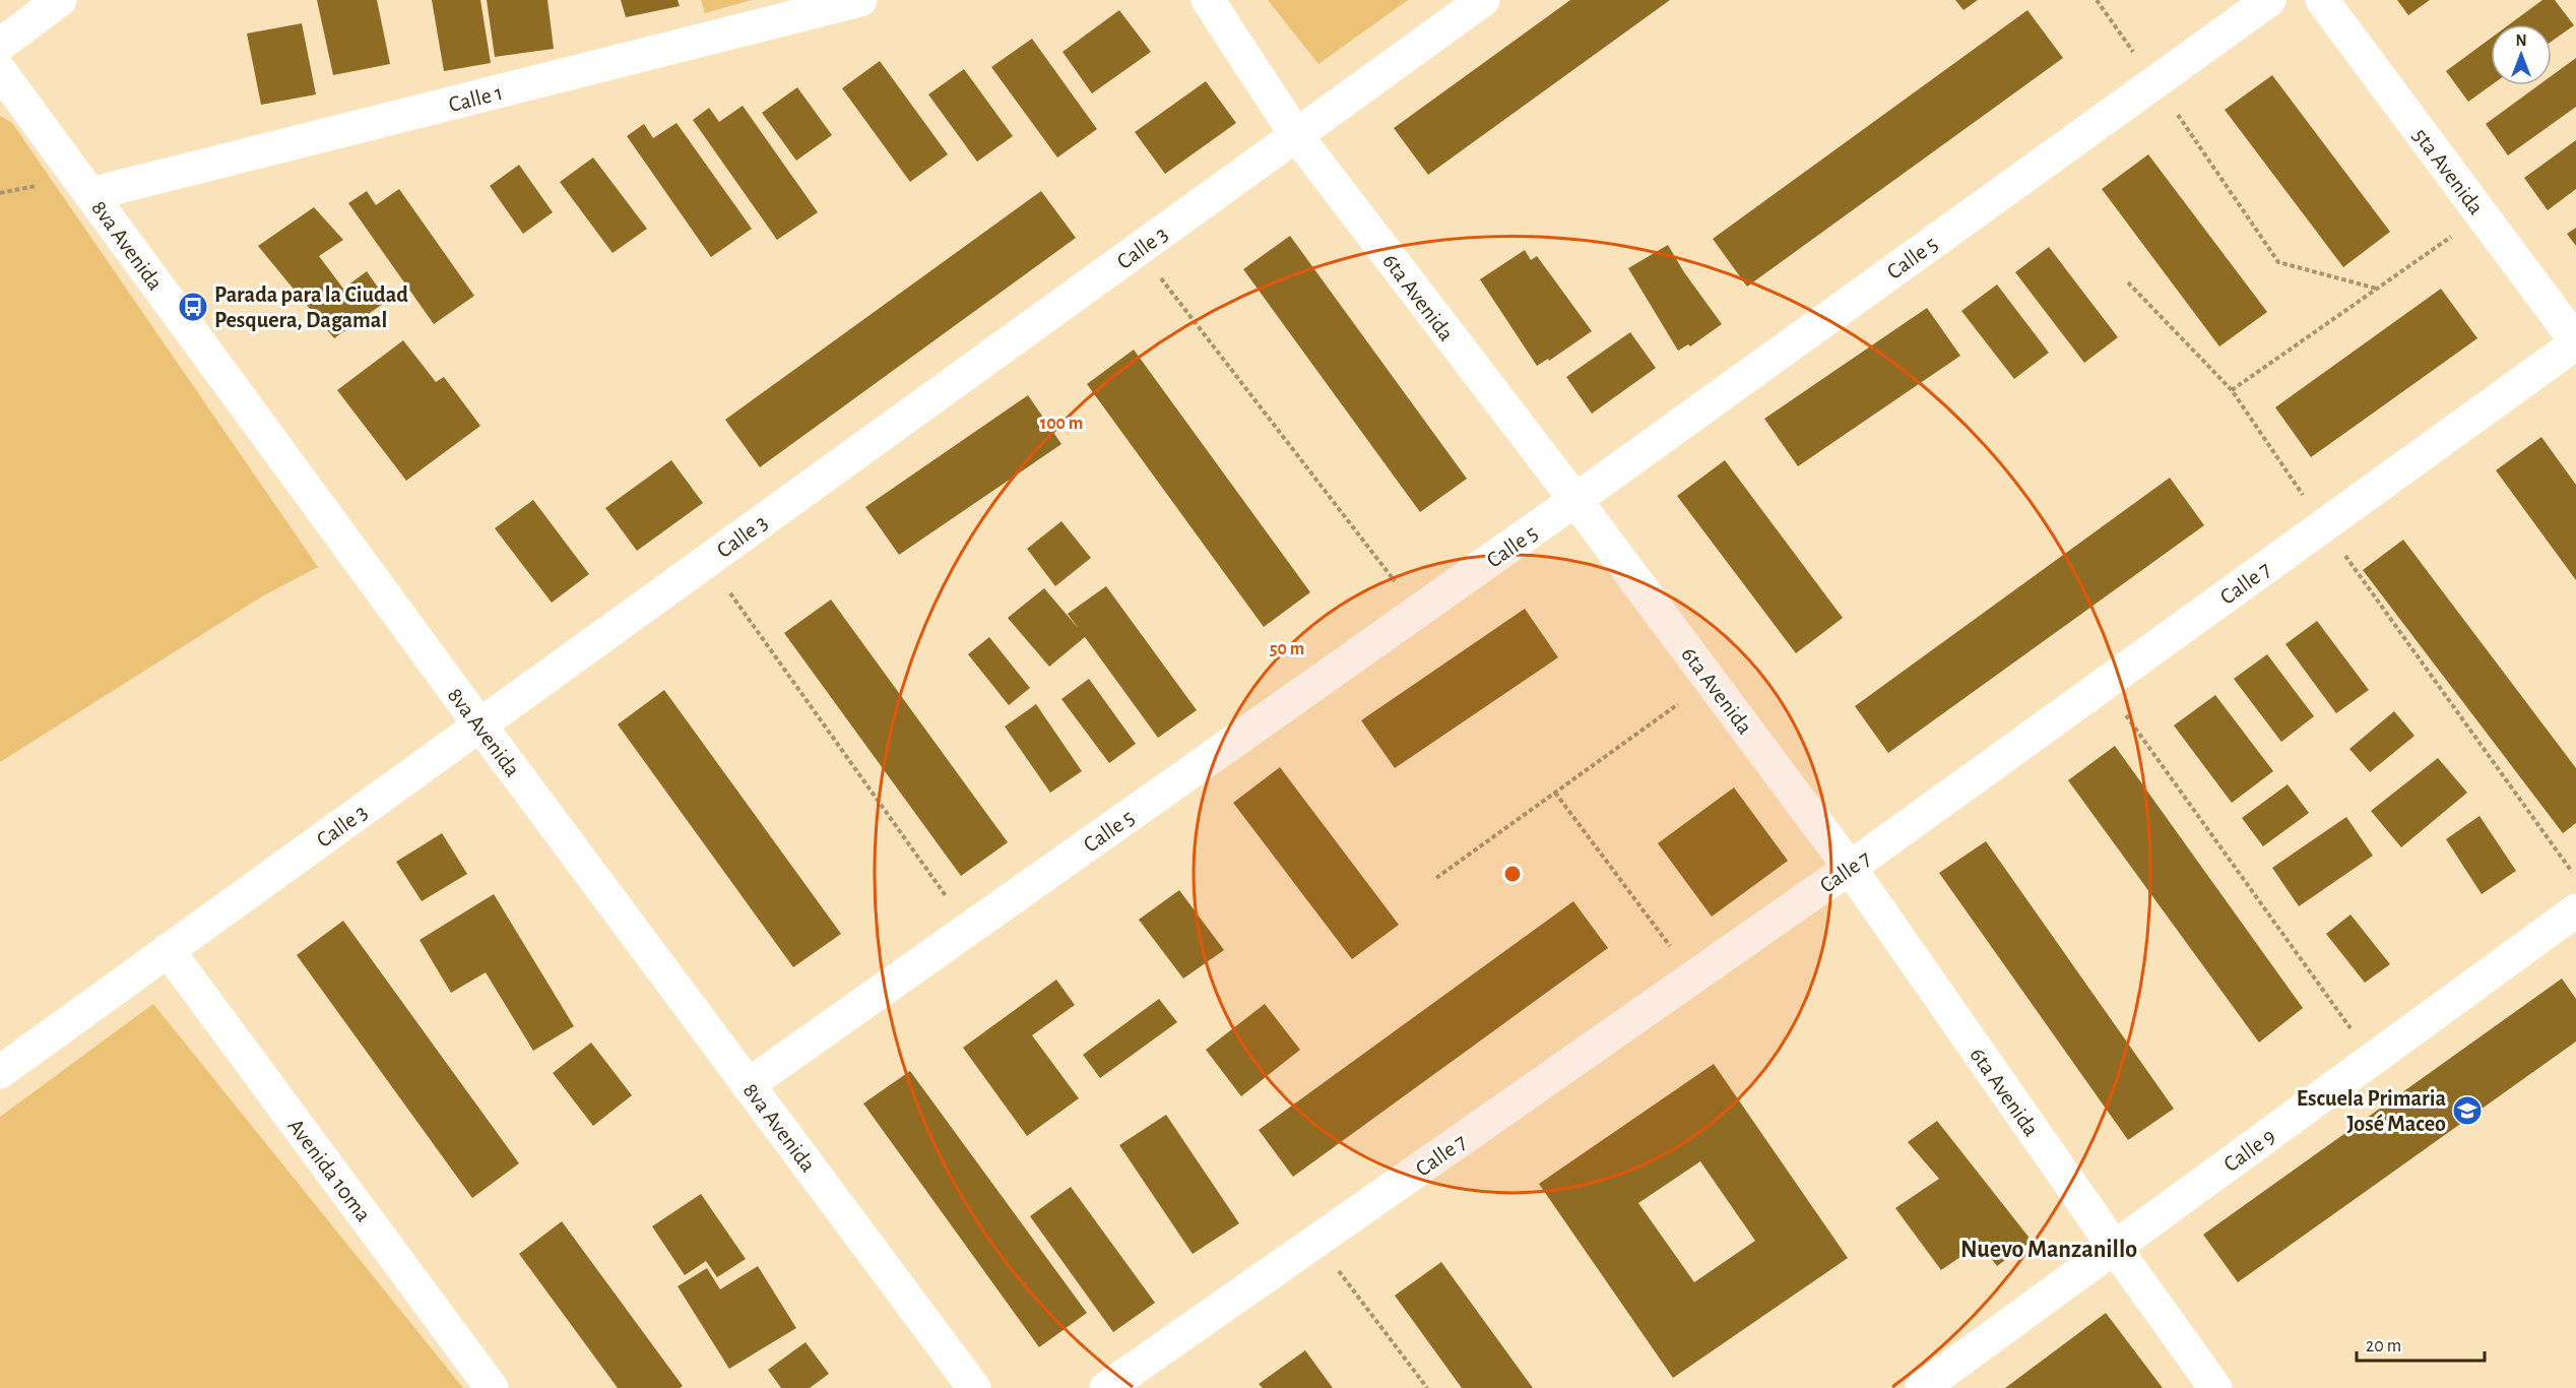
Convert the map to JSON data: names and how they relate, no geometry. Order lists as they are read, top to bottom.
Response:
{
  "streets": {
    "street": [
      "Calle 1",
      "5ta Avenida",
      "8va Avenida",
      "Calle 3",
      "Calle 5",
      "6ta Avenida",
      "Calle 7",
      "Calle 9",
      "Avenida 10ma"
    ]
  },
  "crossings": [
    ["Calle 1", "8va Avenida"],
    ["5ta Avenida", "Calle 7"],
    ["8va Avenida", "Calle 3"],
    ["8va Avenida", "Calle 5"],
    ["Calle 3", "6ta Avenida"],
    ["Calle 3", "Avenida 10ma"],
    ["Calle 5", "6ta Avenida"],
    ["6ta Avenida", "Calle 7"],
    ["6ta Avenida", "Calle 9"]
  ],
  "districts": ["Nuevo Manzanillo"],
  "places": {
    "bus stop": ["Parada para la Ciudad Pesquera, Dagamal"],
    "school or university": ["Escuela Primaria José Maceo"]
  },
  "scale_bar": "20 m",
  "north": "top",
  "rings": ["100 m", "50 m"]
}
